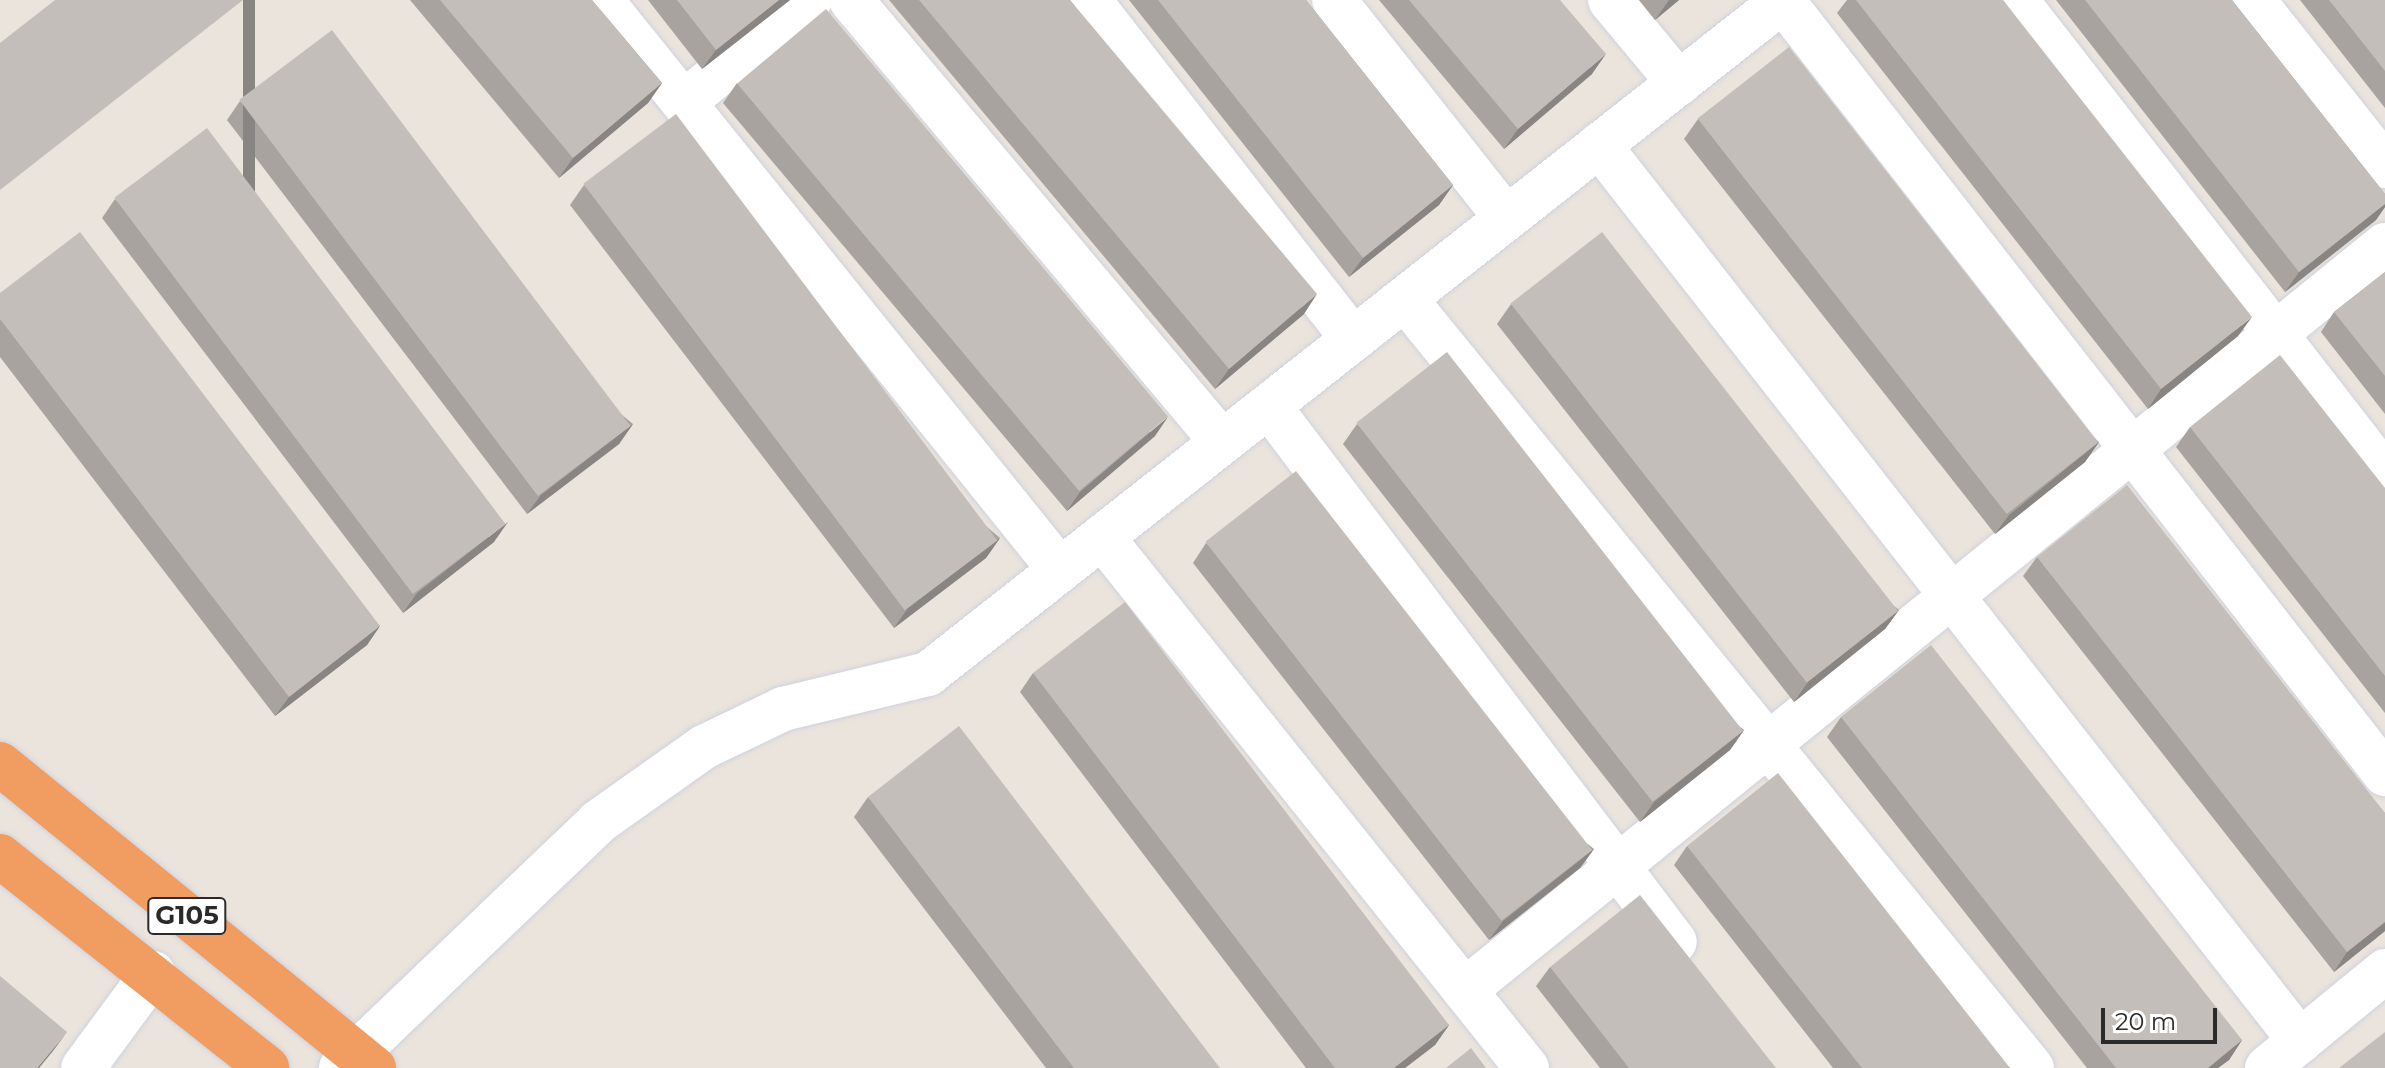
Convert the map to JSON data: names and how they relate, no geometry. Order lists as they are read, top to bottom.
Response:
{
  "streets": {
    "highway": ["G105"]
  },
  "scale_bar": "20 m"
}
